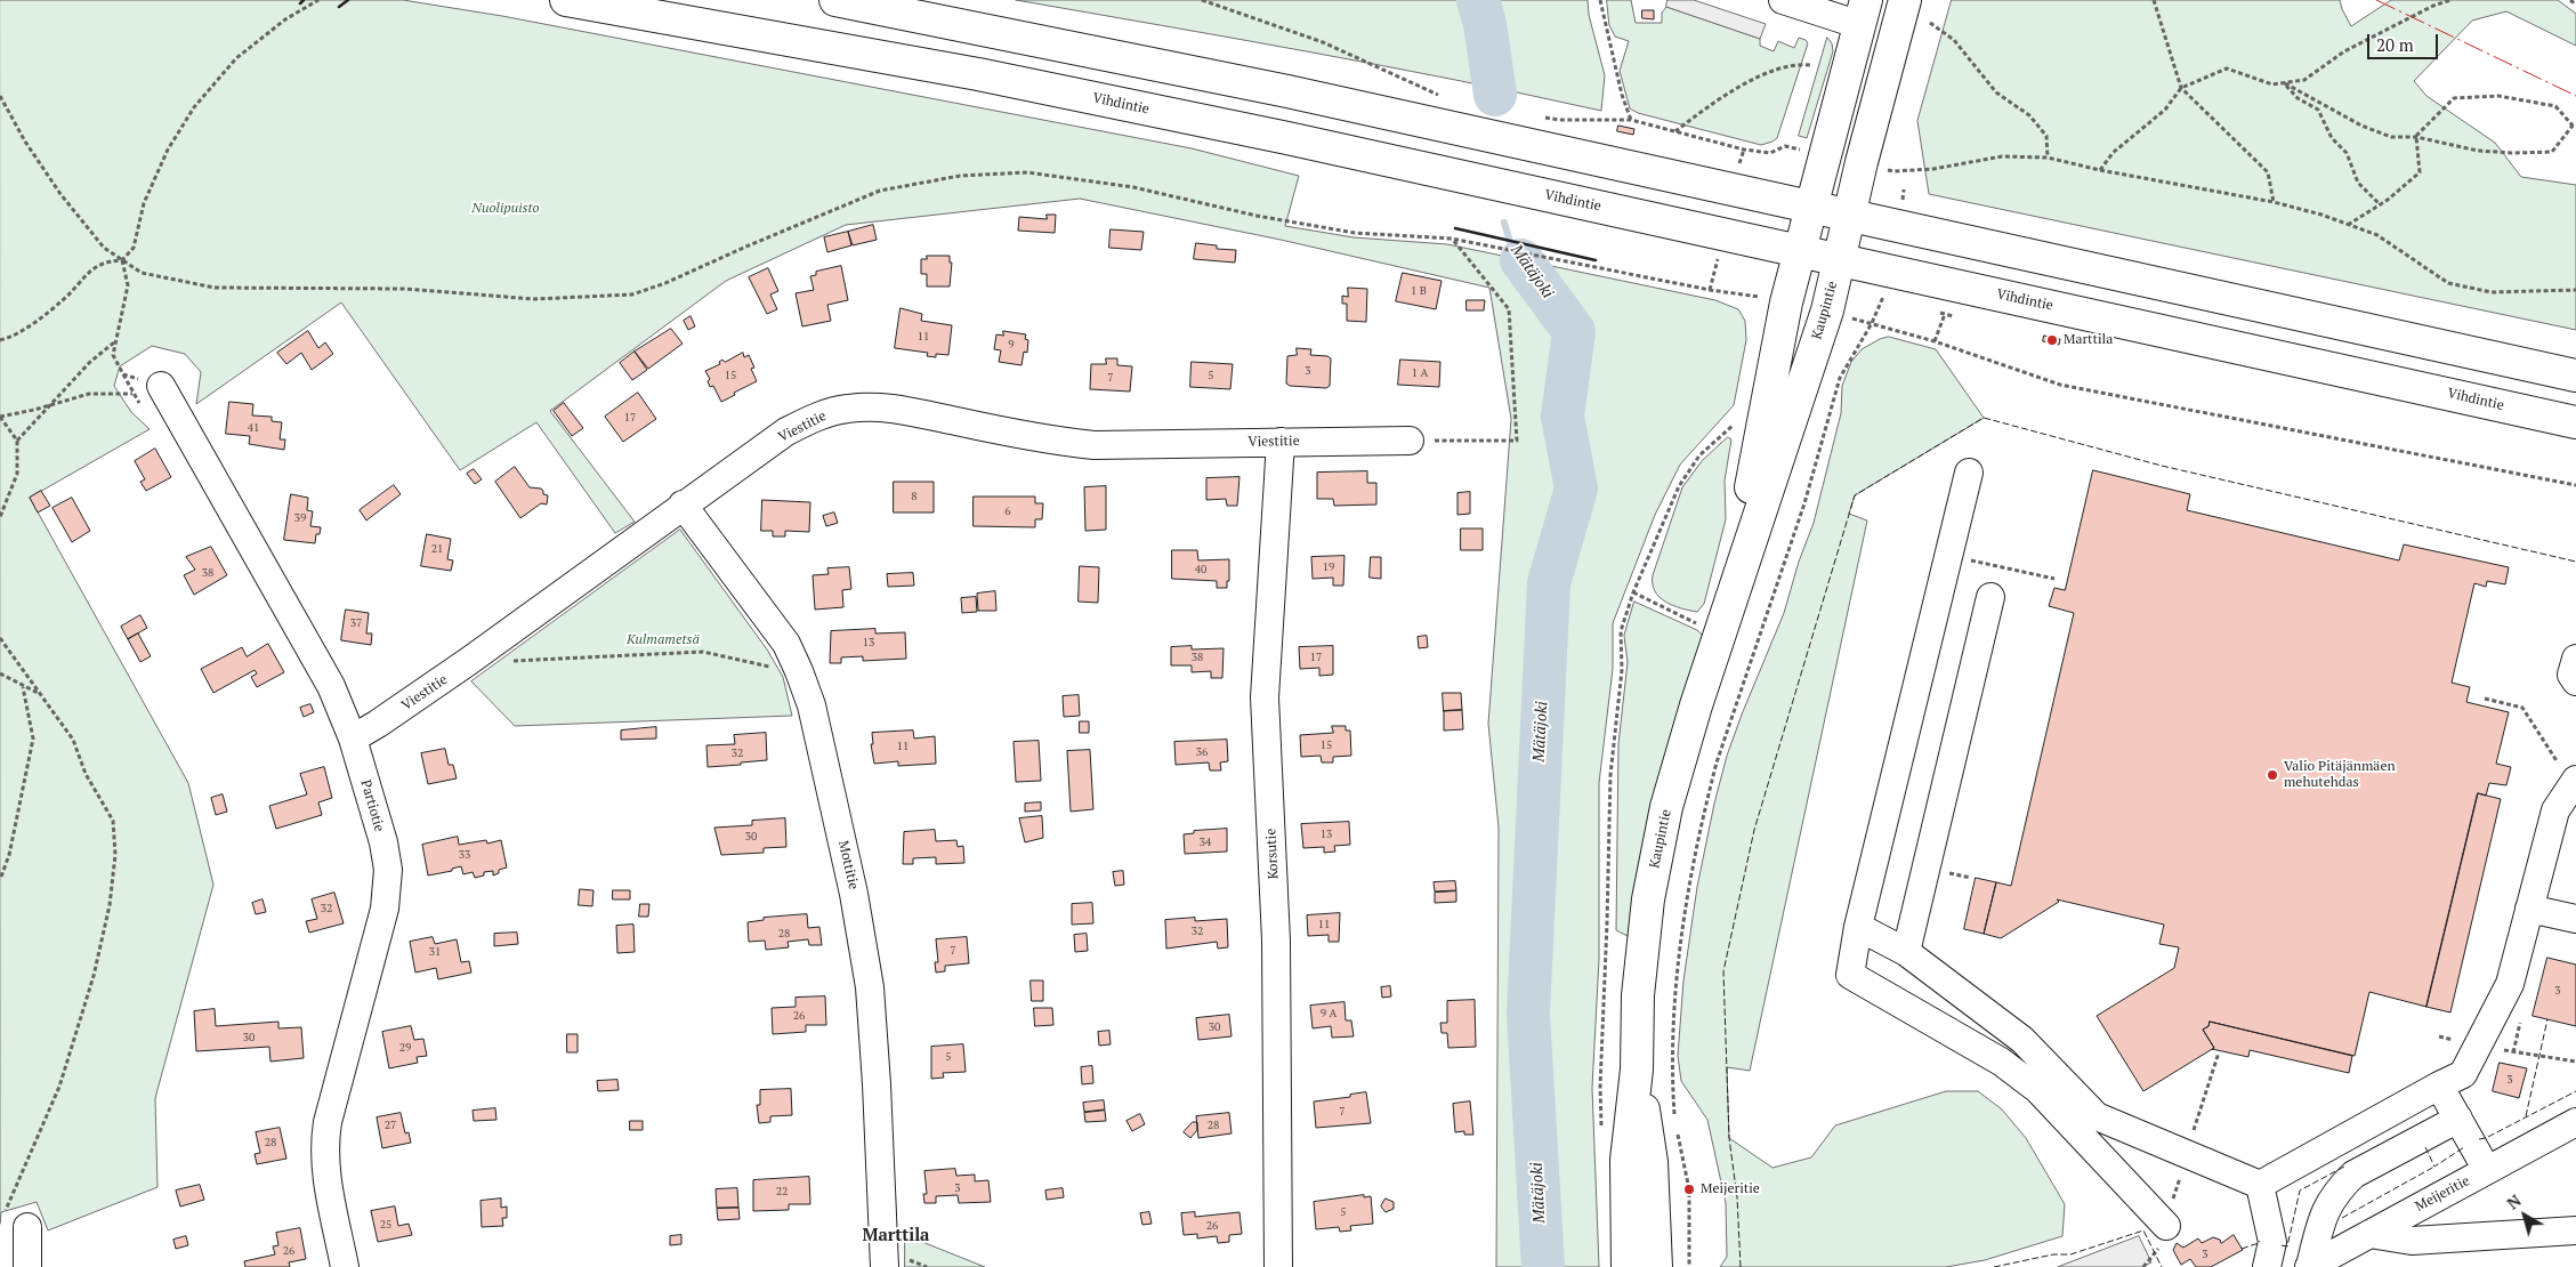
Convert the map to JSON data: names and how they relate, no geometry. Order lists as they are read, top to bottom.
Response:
{
  "streets": {
    "main road": ["Vihdintie", "Kaupintie"],
    "street": [
      "Viestitie",
      "Partiotie",
      "Korsutie",
      "Mottitie",
      "Meijeritie"
    ]
  },
  "crossings": [
    ["Vihdintie", "Kaupintie"],
    ["Viestitie", "Partiotie"],
    ["Viestitie", "Korsutie"],
    ["Viestitie", "Mottitie"]
  ],
  "districts": ["Marttila"],
  "water": ["Mätäjoki"],
  "parks": ["Nuolipuisto", "Kulmametsä"],
  "places": ["Marttila", "Valio Pitäjänmäen mehutehdas", "Meijeritie"],
  "house_numbers": [
    "1 B",
    "11",
    "9",
    "3",
    "1 A",
    "15",
    "5",
    "7",
    "17",
    "41",
    "8",
    "6",
    "39",
    "21",
    "19",
    "40",
    "38",
    "37",
    "13",
    "38",
    "17",
    "15",
    "11",
    "36",
    "32",
    "13",
    "30",
    "34",
    "33",
    "32",
    "11",
    "32",
    "28",
    "7",
    "31",
    "3",
    "9 A",
    "26",
    "30",
    "30",
    "29",
    "5",
    "3",
    "7",
    "27",
    "28",
    "28",
    "3",
    "22",
    "5",
    "25",
    "26",
    "26",
    "3"
  ],
  "scale_bar": "20 m",
  "north": "top left"
}
